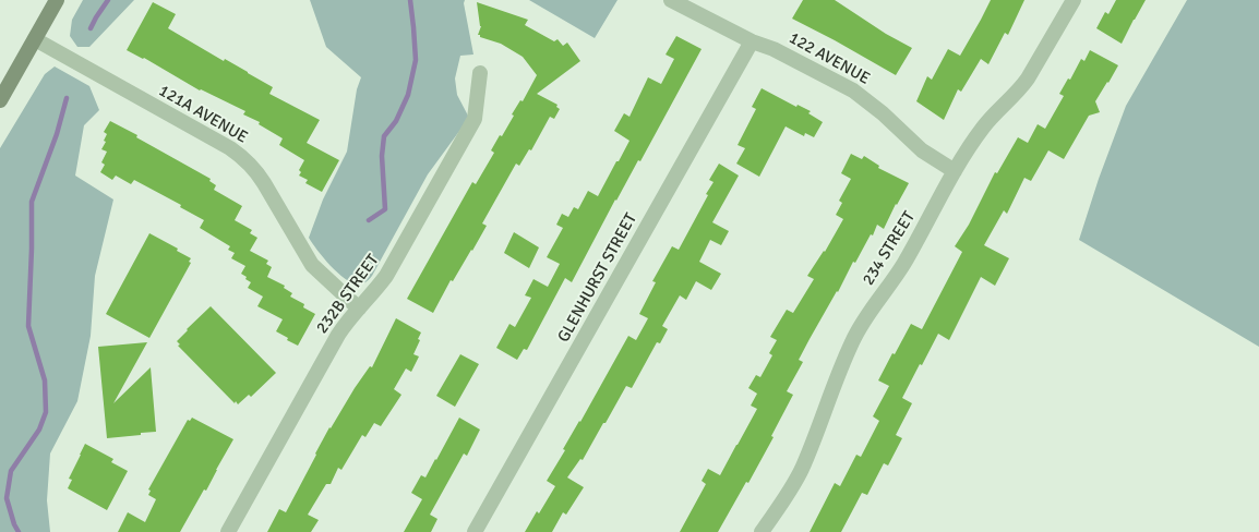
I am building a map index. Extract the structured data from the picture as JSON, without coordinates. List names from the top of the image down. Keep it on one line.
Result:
{"streets":{"street":["122 AVENUE","121A AVENUE","234 STREET","GLENHURST STREET","232B STREET"]},"crossings":[["122 AVENUE","234 STREET"],["122 AVENUE","GLENHURST STREET"],["121A AVENUE","232B STREET"]]}
